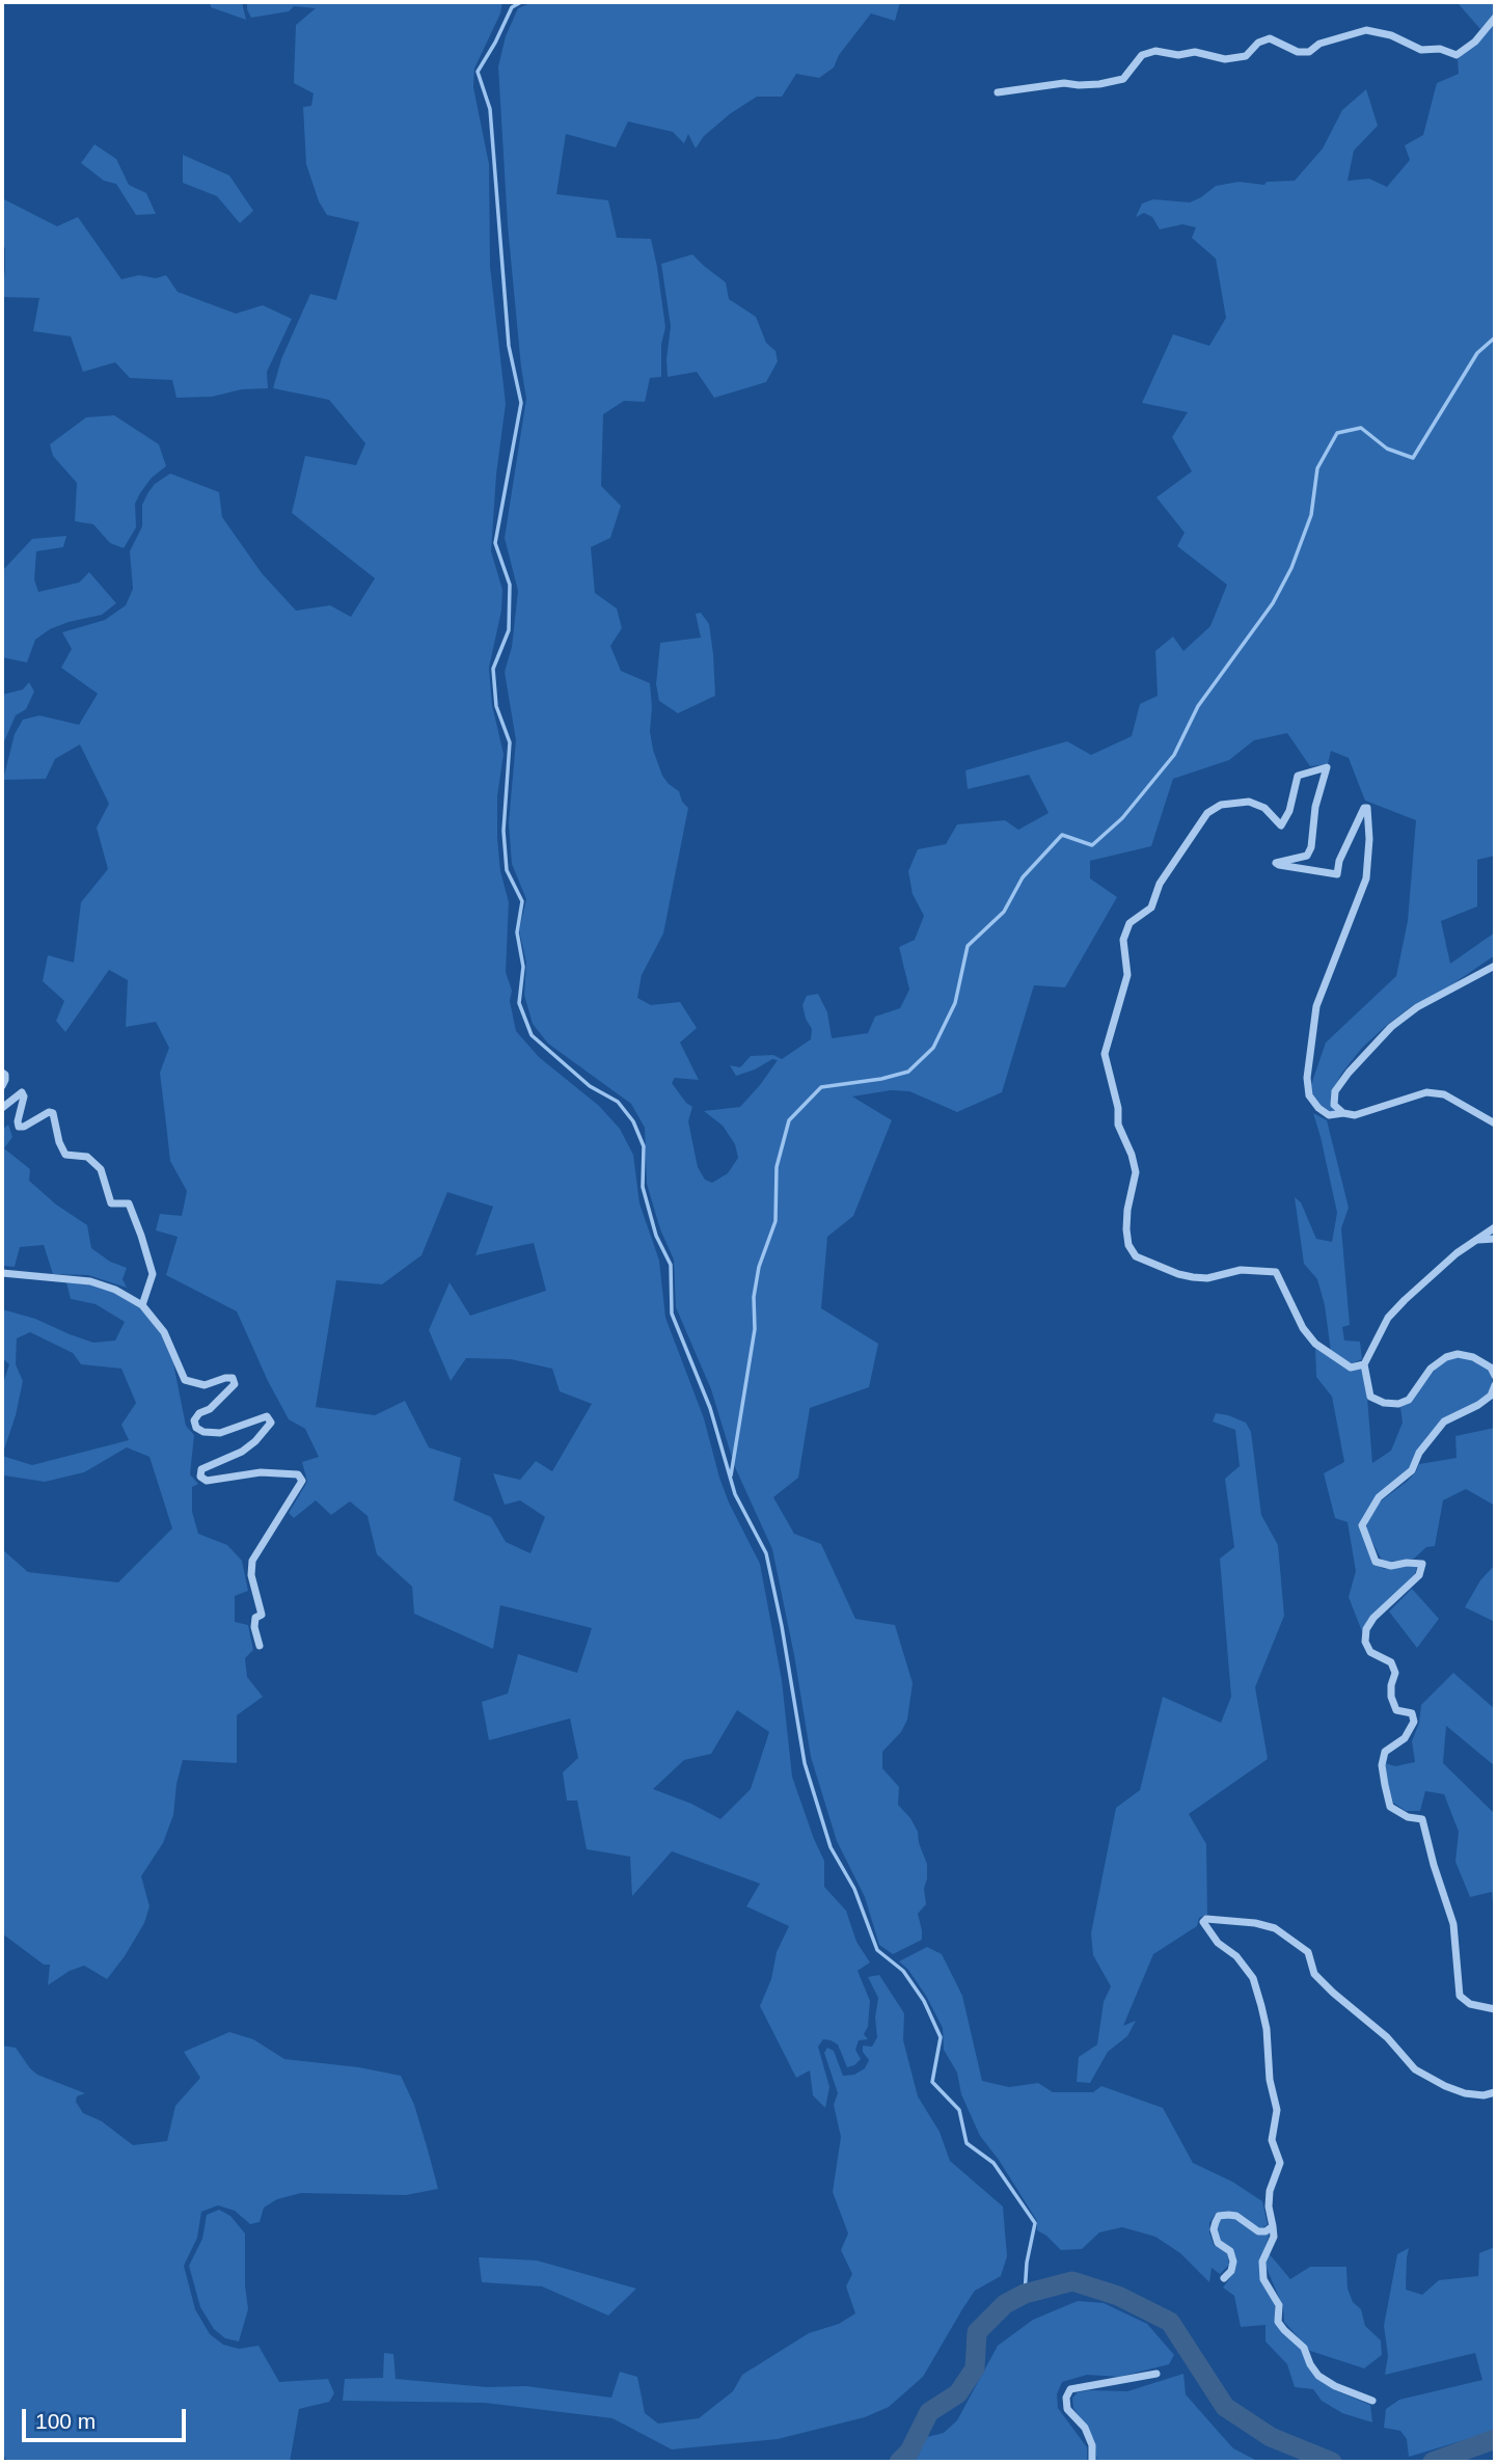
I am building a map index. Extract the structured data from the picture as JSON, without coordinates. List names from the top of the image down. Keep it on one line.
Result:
{"scale_bar":"100 m"}
